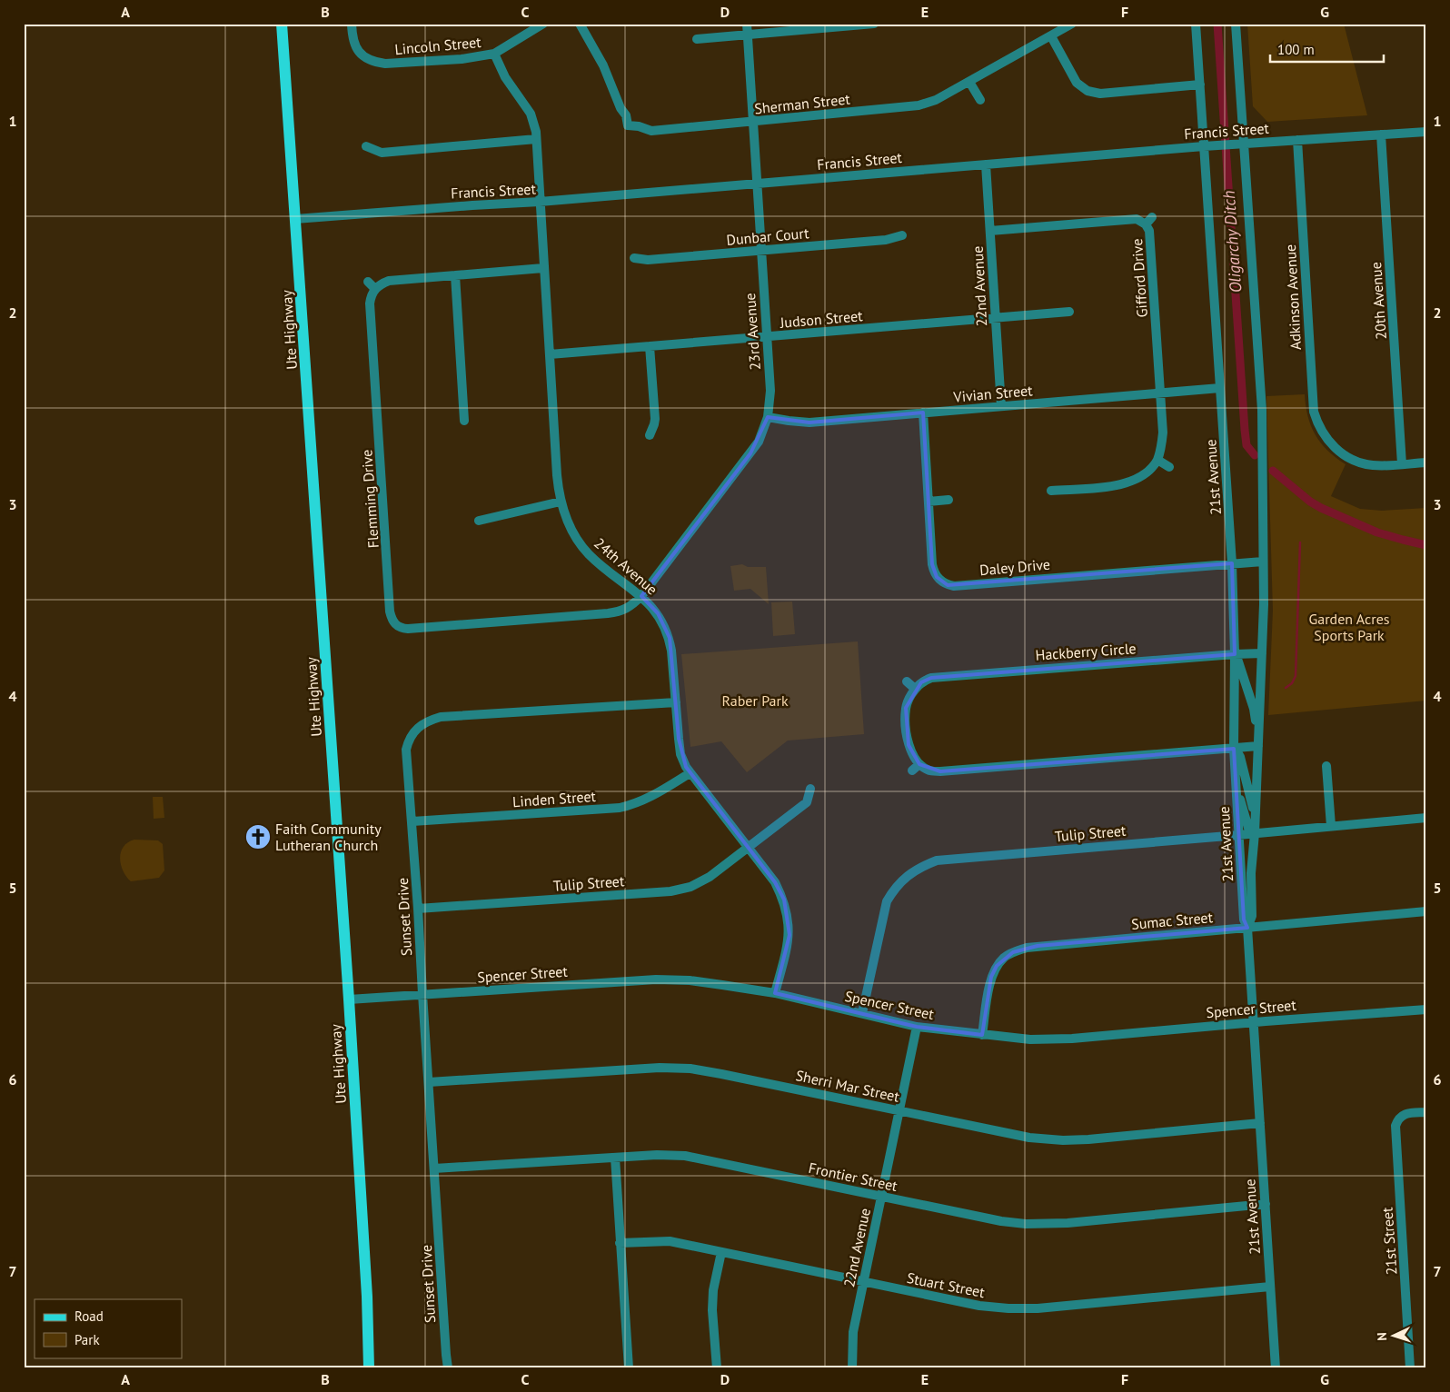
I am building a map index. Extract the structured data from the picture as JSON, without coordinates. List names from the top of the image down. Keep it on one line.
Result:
{"streets":{"main road":["Ute Highway"],"street":["Lincoln Street","Sherman Street","Francis Street","Dunbar Court","Gifford Drive","22nd Avenue","Adkinson Avenue","20th Avenue","Judson Street","23rd Avenue","Vivian Street","21st Avenue","Flemming Drive","24th Avenue","Daley Drive","Hackberry Circle","Linden Street","Tulip Street","Sunset Drive","Sumac Street","Spencer Street","Sherri Mar Street","Frontier Street","21st Street","Stuart Street"]},"crossings":[["Lincoln Street","24th Avenue"],["Sherman Street","23rd Avenue"],["Francis Street","22nd Avenue"],["Francis Street","Adkinson Avenue"],["Francis Street","20th Avenue"],["Francis Street","Ute Highway"],["Francis Street","23rd Avenue"],["Francis Street","21st Avenue"],["Francis Street","24th Avenue"],["Dunbar Court","23rd Avenue"],["Gifford Drive","22nd Avenue"],["Gifford Drive","Vivian Street"],["22nd Avenue","Judson Street"],["22nd Avenue","Vivian Street"],["22nd Avenue","Spencer Street"],["22nd Avenue","Sherri Mar Street"],["22nd Avenue","Frontier Street"],["22nd Avenue","Stuart Street"],["Adkinson Avenue","20th Avenue"],["Judson Street","23rd Avenue"],["Judson Street","24th Avenue"],["Ute Highway","Spencer Street"],["23rd Avenue","Vivian Street"],["23rd Avenue","Flemming Drive"],["23rd Avenue","24th Avenue"],["Vivian Street","21st Avenue"],["21st Avenue","Daley Drive"],["21st Avenue","Hackberry Circle"],["21st Avenue","Tulip Street"],["21st Avenue","Sumac Street"],["21st Avenue","Spencer Street"],["21st Avenue","Sherri Mar Street"],["21st Avenue","Frontier Street"],["21st Avenue","Stuart Street"],["Flemming Drive","24th Avenue"],["24th Avenue","Linden Street"],["24th Avenue","Tulip Street"],["24th Avenue","Sunset Drive"],["24th Avenue","Spencer Street"],["Linden Street","Sunset Drive"],["Tulip Street","Sunset Drive"],["Tulip Street","Spencer Street"],["Sunset Drive","Spencer Street"],["Sunset Drive","Sherri Mar Street"],["Sunset Drive","Frontier Street"],["Sumac Street","Spencer Street"]],"water":["Oligarchy Ditch"],"parks":["Garden Acres Sports Park","Raber Park"],"places":{"church":["Faith Community Lutheran Church"]},"legend":["Road","Park"],"scale_bar":"100 m","north":"left","grid":{"columns":["A","B","C","D","E","F","G"],"rows":["1","2","3","4","5","6","7"]}}
